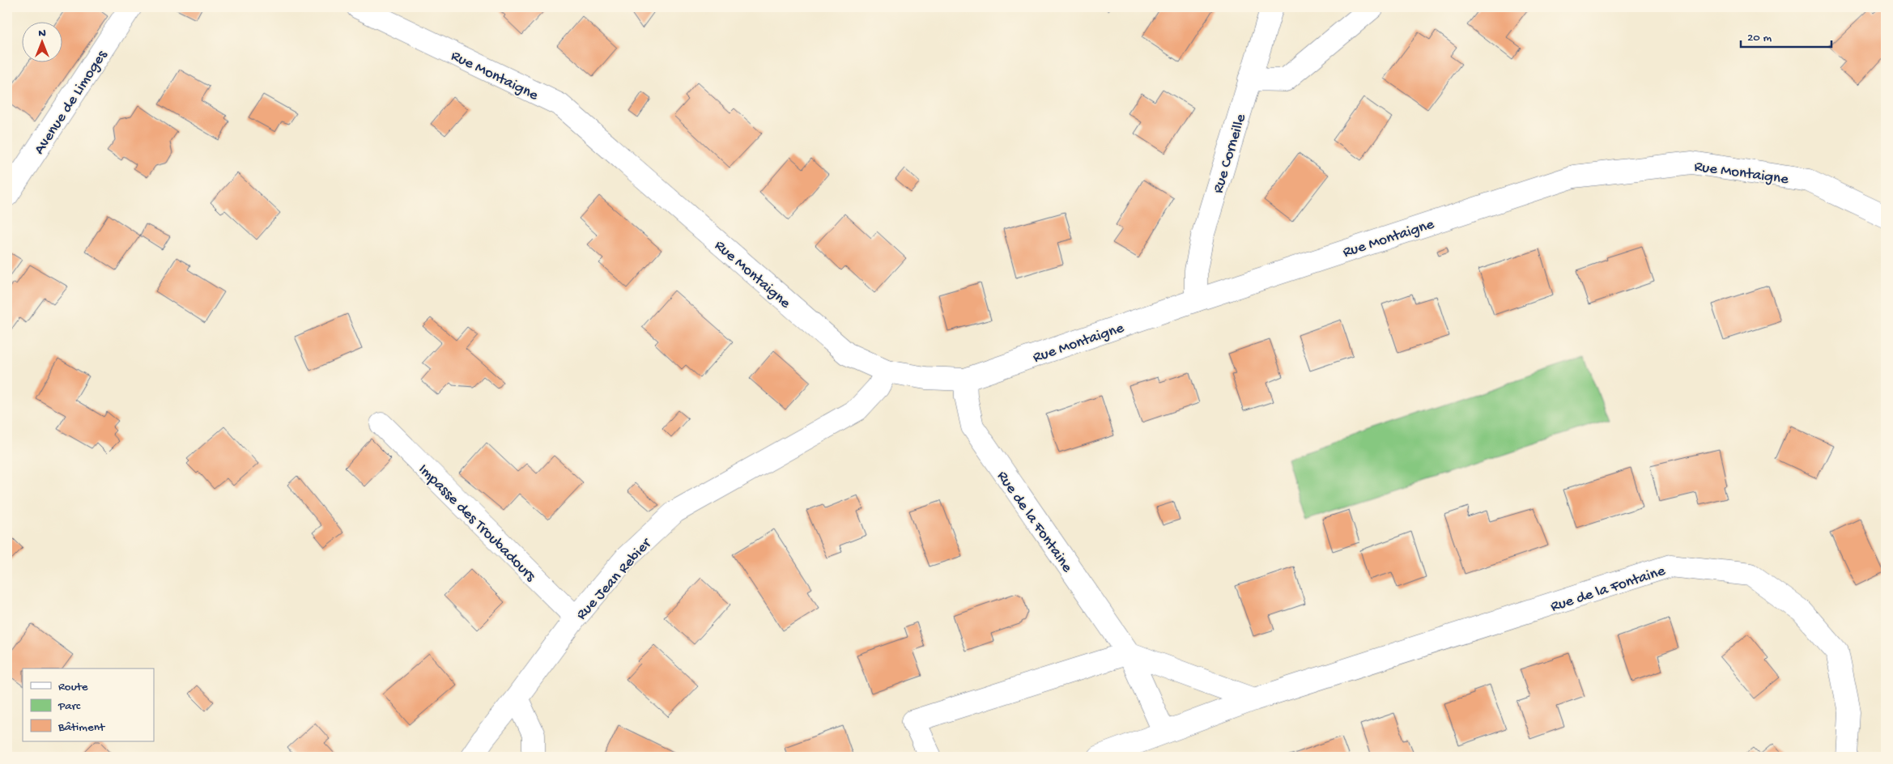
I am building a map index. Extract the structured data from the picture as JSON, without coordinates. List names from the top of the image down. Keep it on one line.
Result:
{"streets":{"street":["Rue Montaigne","Avenue de Limoges","Rue Corneille","Rue de la Fontaine","Impasse des Troubadours","Rue Jean Rebier"]},"crossings":[["Rue Montaigne","Rue Corneille"],["Rue Montaigne","Rue de la Fontaine"],["Rue Montaigne","Rue Jean Rebier"],["Impasse des Troubadours","Rue Jean Rebier"]],"legend":["Route","Parc","Bâtiment"],"scale_bar":"20 m","north":"top"}
